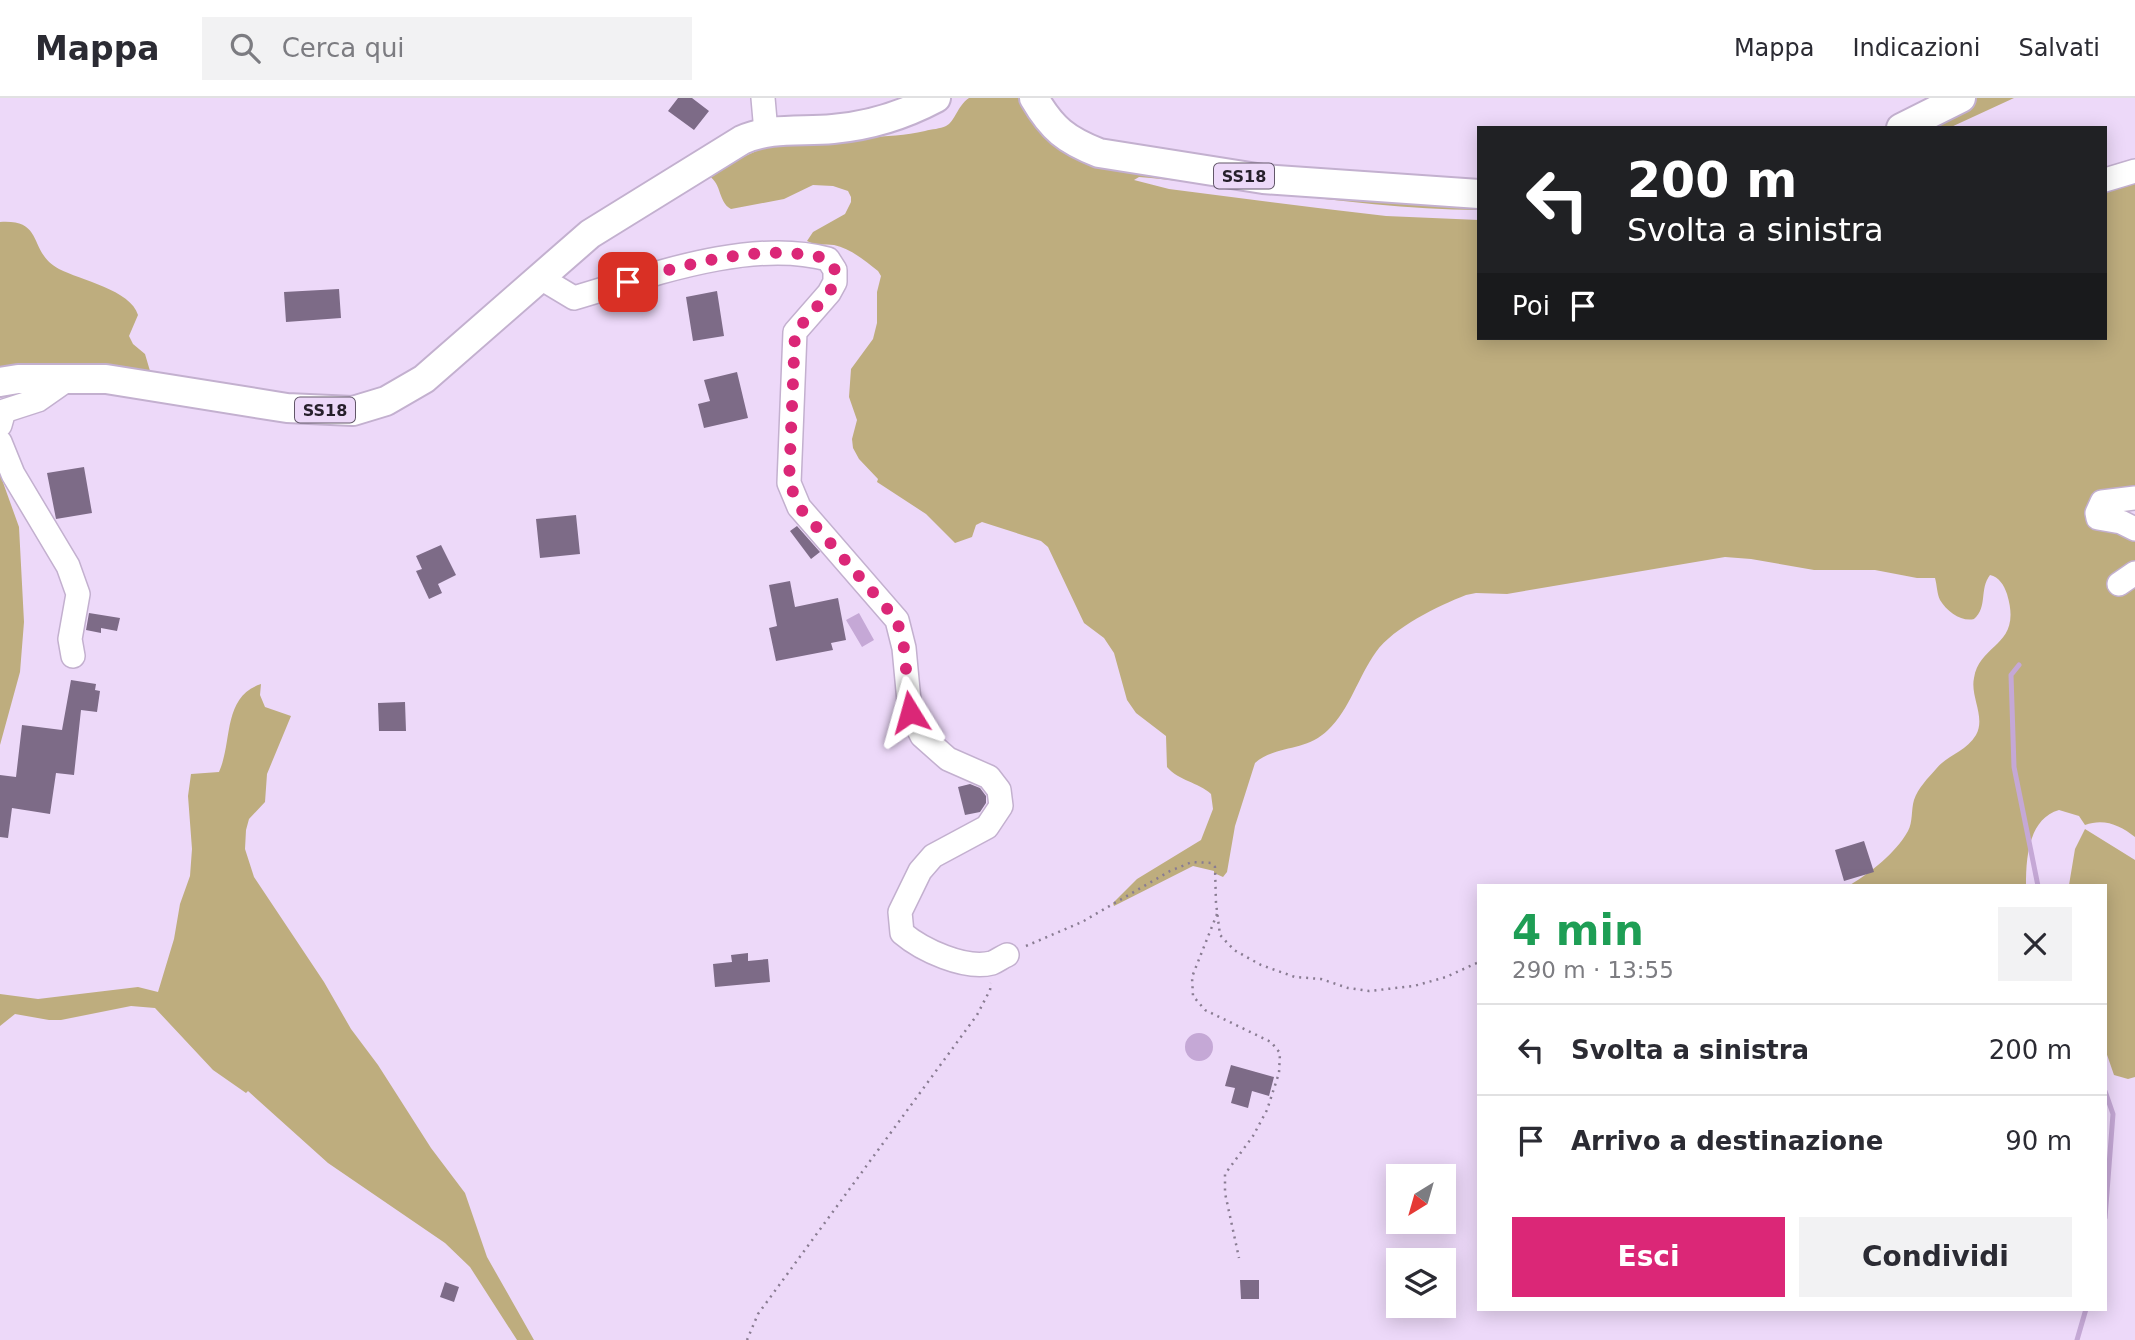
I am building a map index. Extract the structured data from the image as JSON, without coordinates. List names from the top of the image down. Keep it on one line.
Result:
{"streets":{"main road":["SS18"]},"north":"bottom left","page":{"header":"Mappa","search":"Cerca qui","nav":["Mappa","Indicazioni","Salvati"],"turn":["200 m","Svolta a sinistra"],"then":"Poi","heading":["4 min","290 m · 13:55"],"list":[{"name":"Svolta a sinistra","value":"200 m"},{"name":"Arrivo a destinazione","value":"90 m"}],"buttons":["Esci","Condividi"]}}
